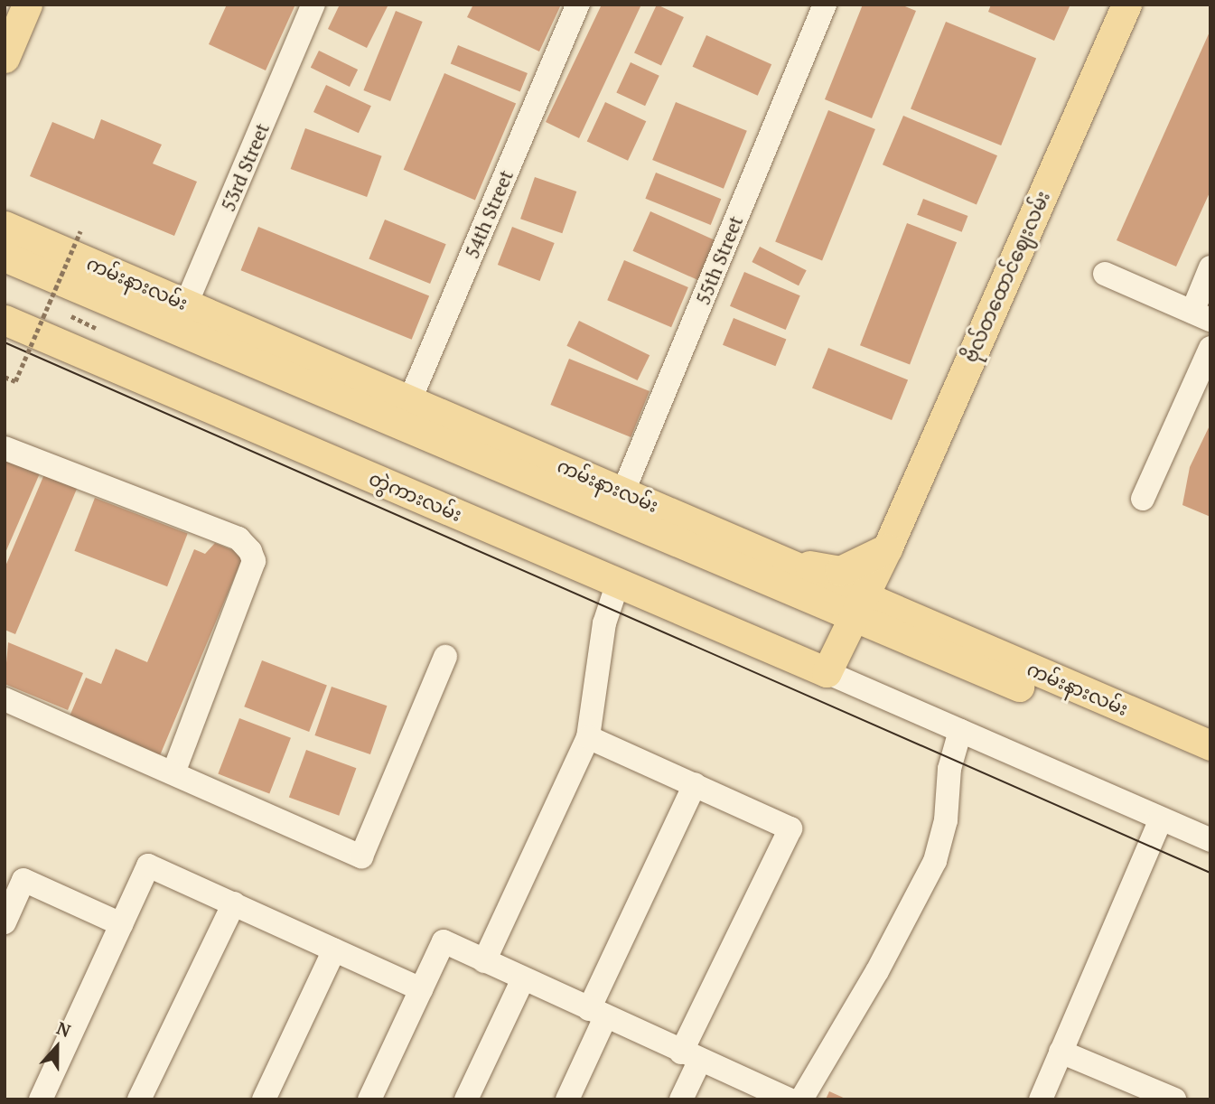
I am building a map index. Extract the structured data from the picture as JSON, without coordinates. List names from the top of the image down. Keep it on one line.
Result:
{"streets":{"main road":["ဗိုလ်တထောင်ဈေးလမ်း","ကမ်းနားလမ်း","တွဲကားလမ်း"],"street":["53rd Street","54th Street","55th Street"]},"crossings":[["53rd Street","ကမ်းနားလမ်း"],["54th Street","ကမ်းနားလမ်း"],["55th Street","ကမ်းနားလမ်း"],["ဗိုလ်တထောင်ဈေးလမ်း","ကမ်းနားလမ်း"],["ဗိုလ်တထောင်ဈေးလမ်း","တွဲကားလမ်း"]],"north":"top"}
